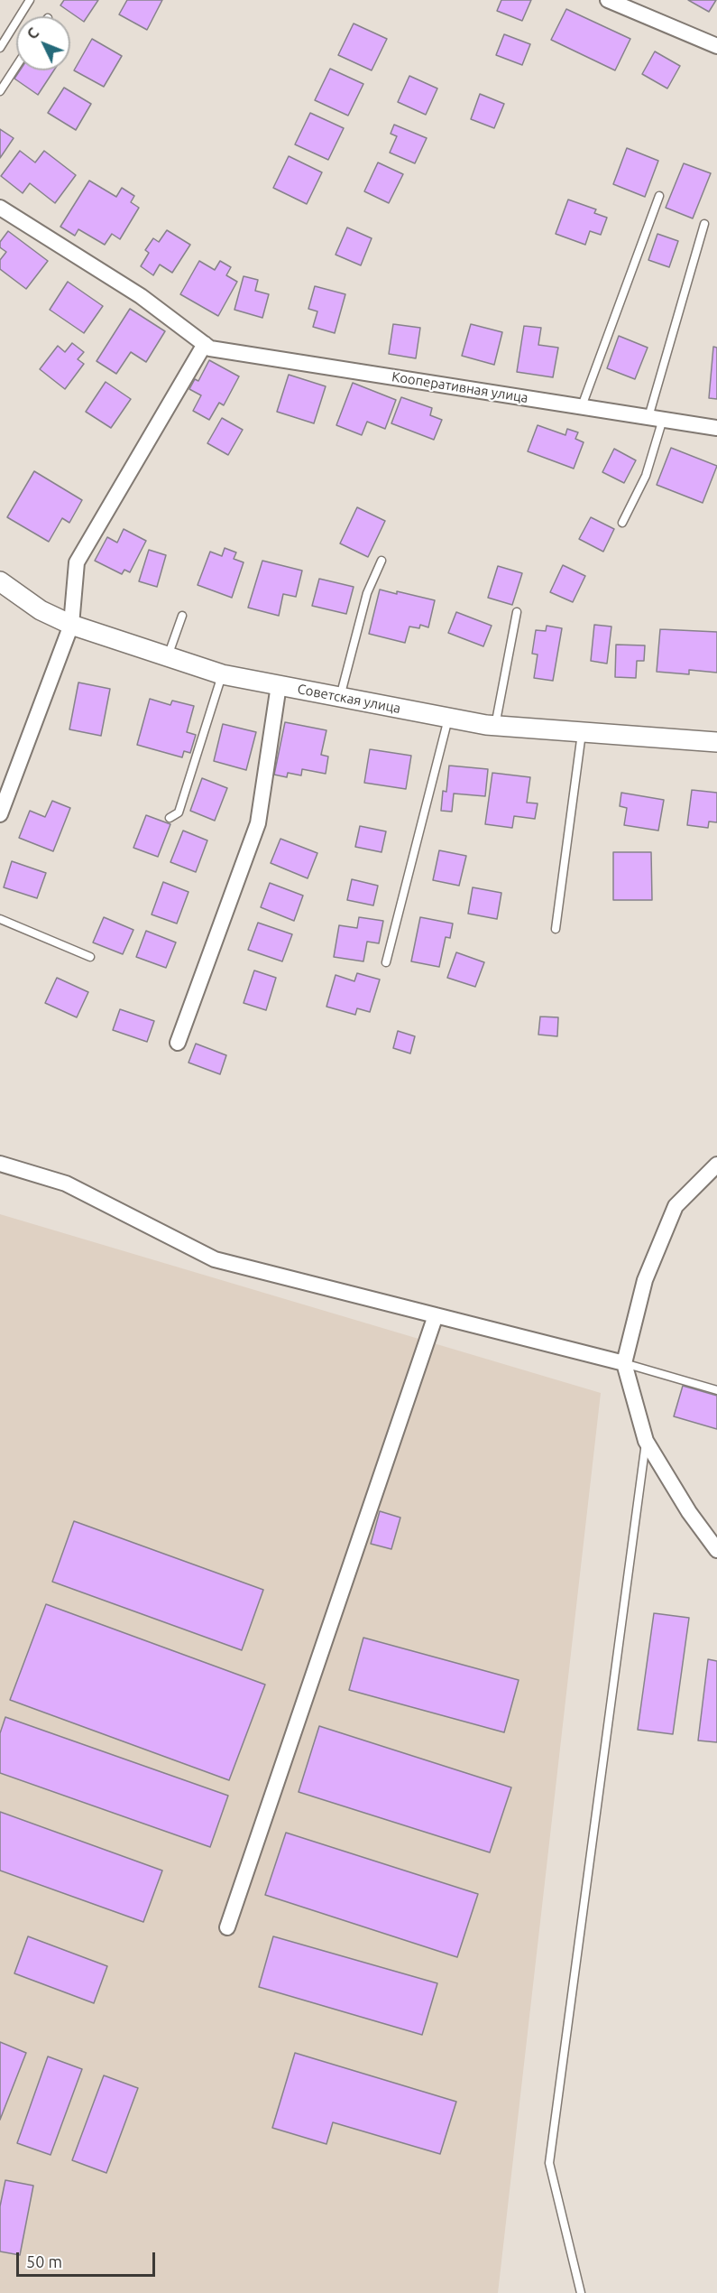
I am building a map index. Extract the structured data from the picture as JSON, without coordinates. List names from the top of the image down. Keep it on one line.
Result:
{"streets":{"street":["Кооперативная улица","Советская улица"]},"scale_bar":"50 m","north":"top left"}
